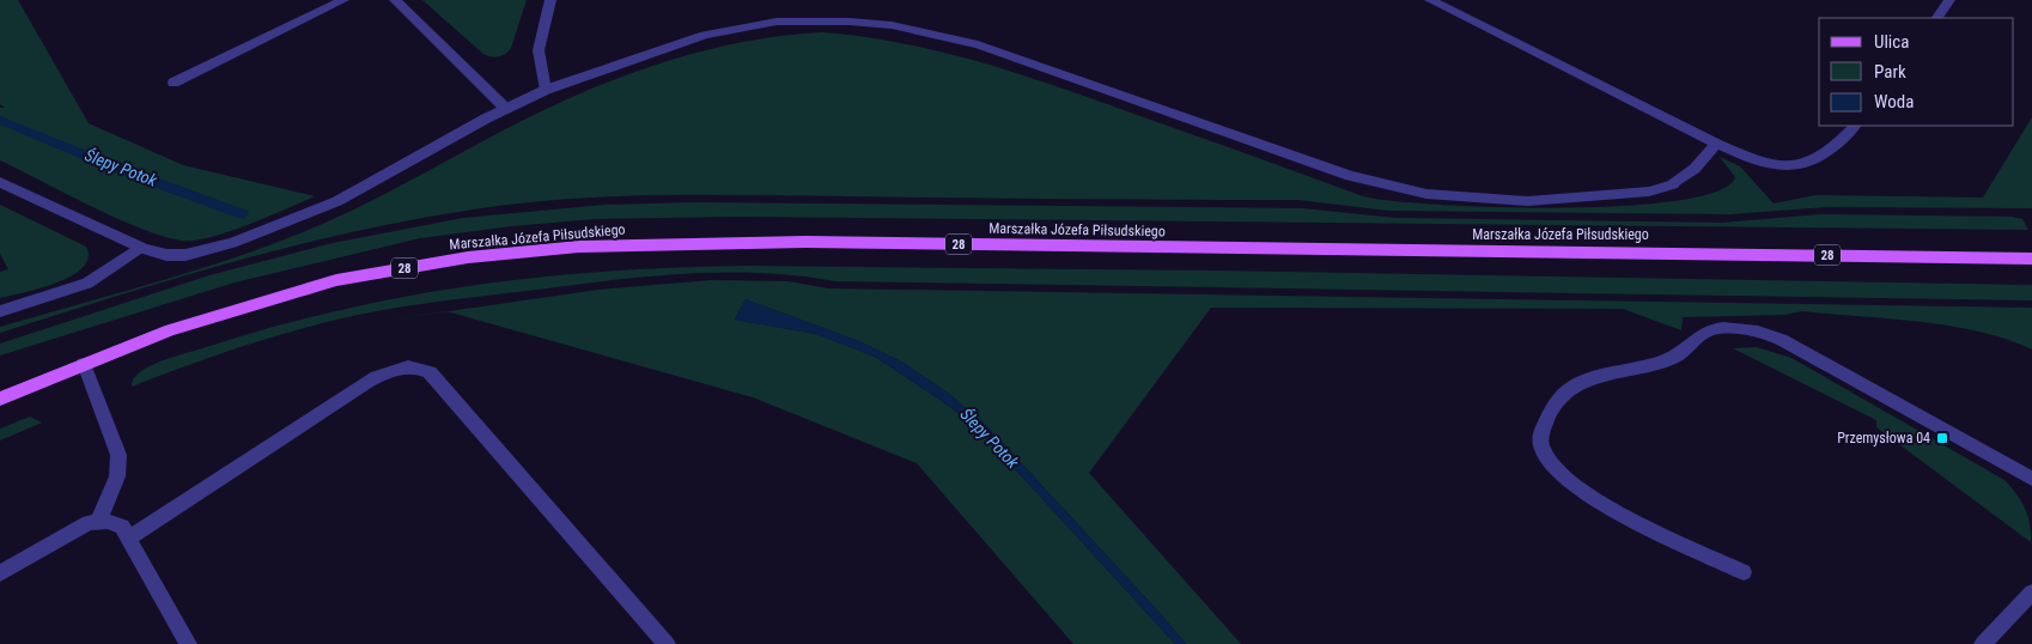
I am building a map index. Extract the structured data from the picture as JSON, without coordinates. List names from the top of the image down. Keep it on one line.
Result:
{"streets":{"main road":["Marszałka Józefa Piłsudskiego","28"]},"water":["Ślepy Potok"],"places":{"transit":["Przemysłowa 04"]},"legend":["Ulica","Park","Woda"]}
